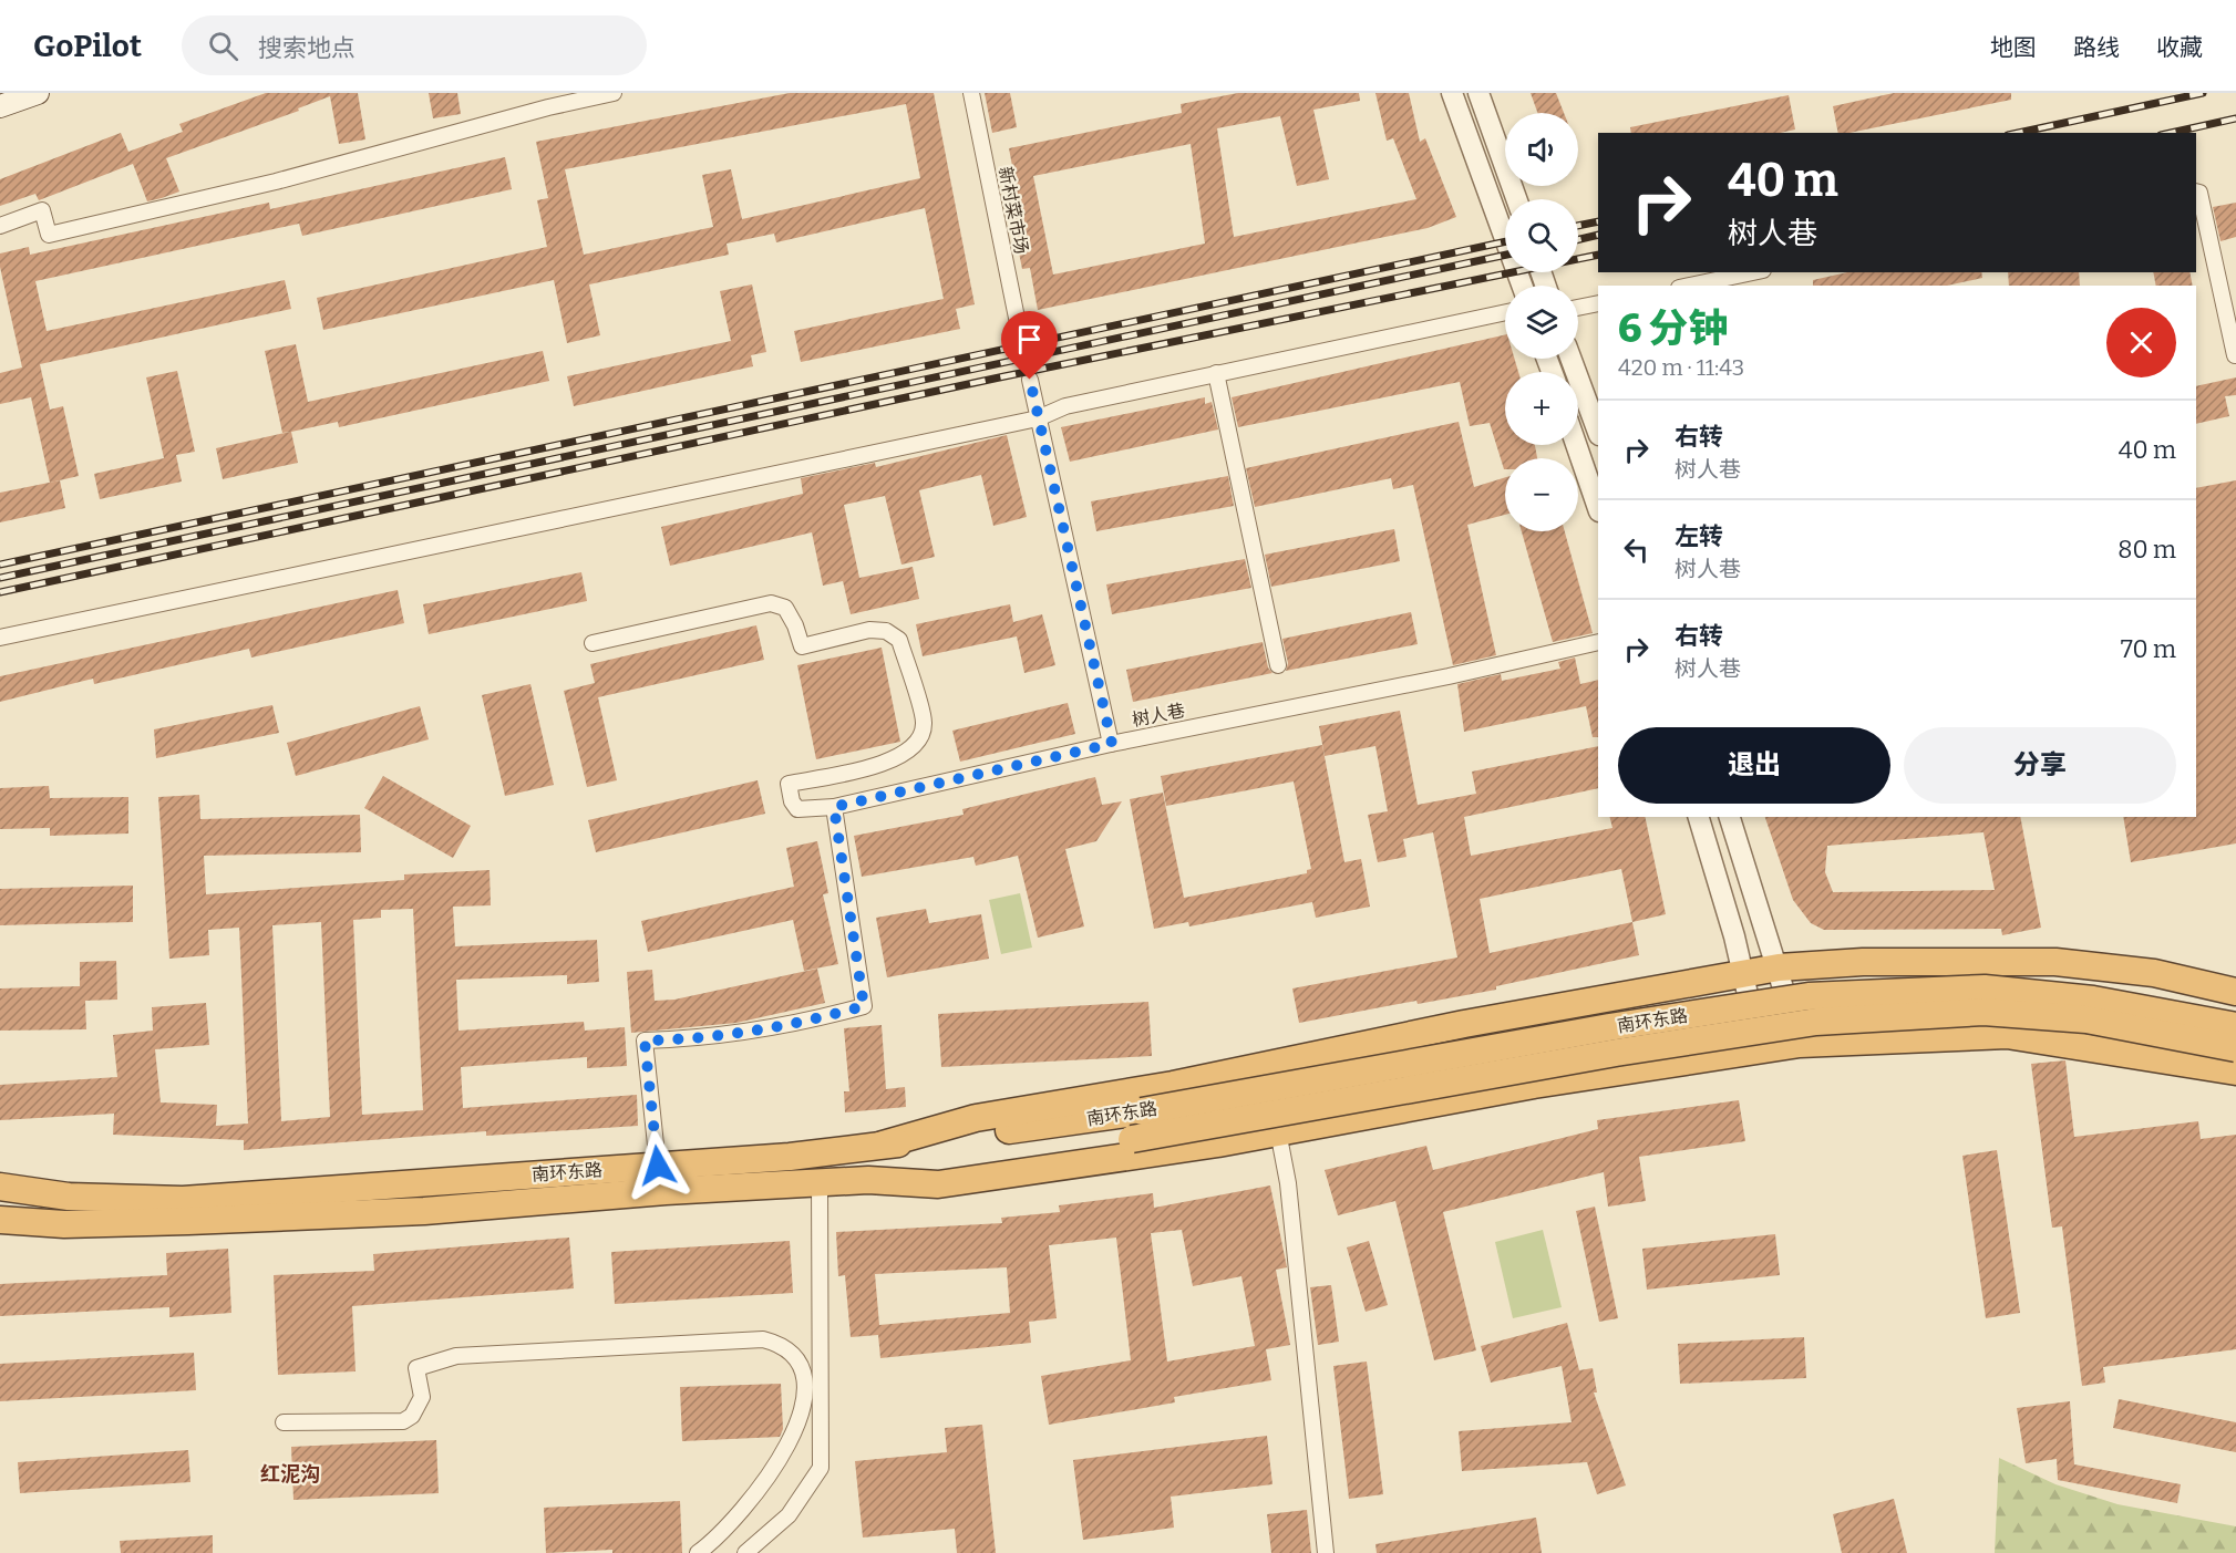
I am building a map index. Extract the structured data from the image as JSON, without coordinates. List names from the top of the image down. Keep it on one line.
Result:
{"streets":{"highway":["南环东路"],"street":["新村菜市场","树人巷"]},"districts":["红泥沟"],"page":{"header":"GoPilot","search":"搜索地点","nav":["地图","路线","收藏"],"map_buttons":["+","−"],"turn":["40 m","树人巷"],"heading":["6 分钟","420 m · 11:43"],"list":[{"name":"右转","note":"树人巷","value":"40 m"},{"name":"左转","note":"树人巷","value":"80 m"},{"name":"右转","note":"树人巷","value":"70 m"}],"buttons":["退出","分享"]}}
